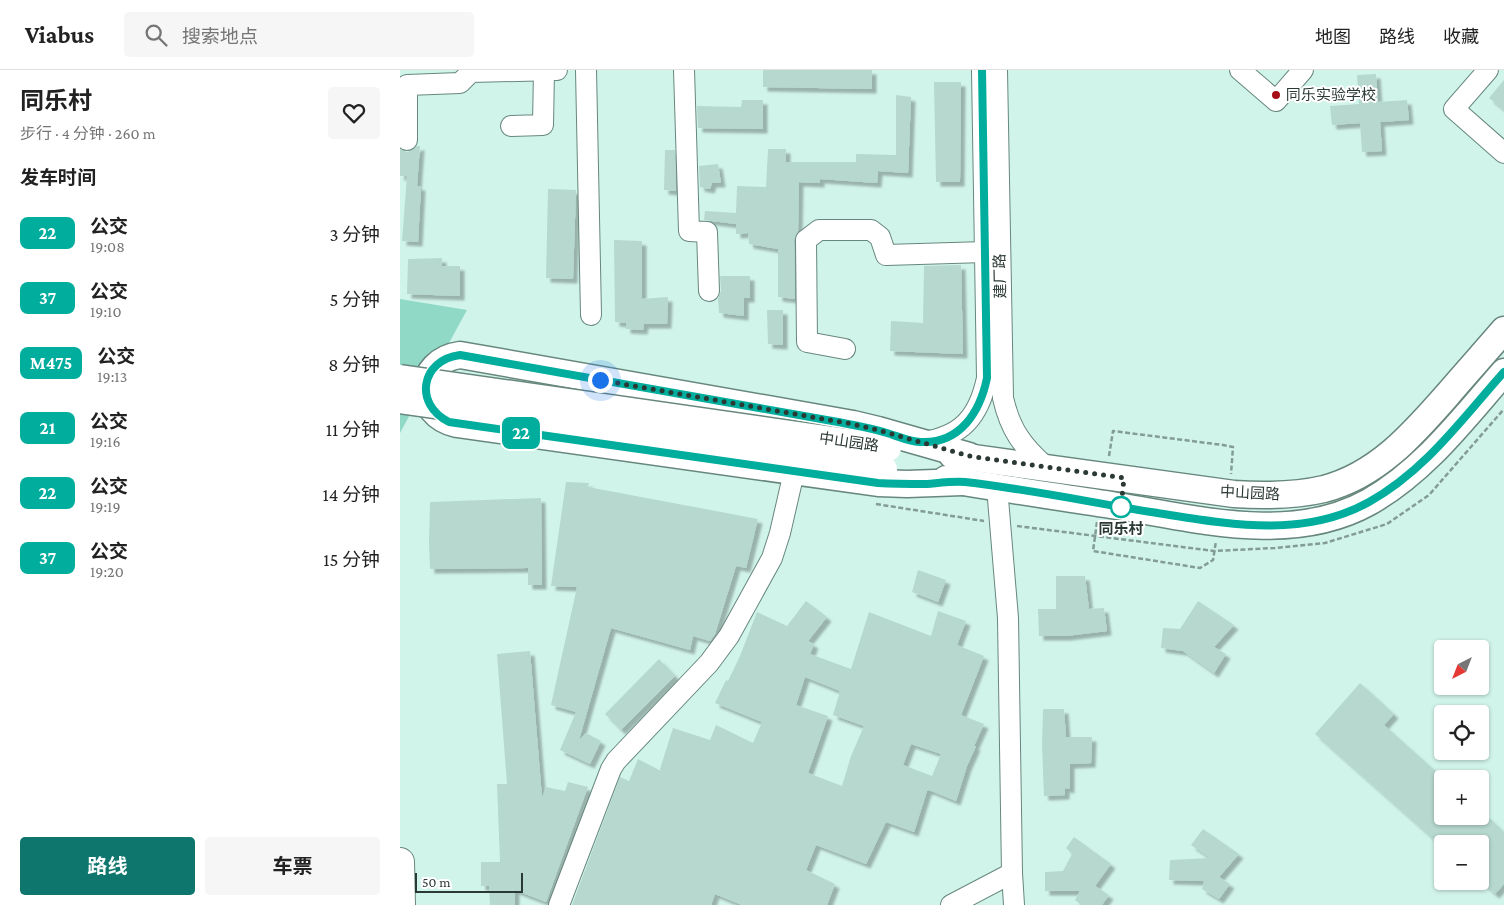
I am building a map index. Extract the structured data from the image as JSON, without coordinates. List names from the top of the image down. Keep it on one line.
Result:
{"streets":{"main road":["中山园路"],"street":["建厂路"]},"crossings":[["建厂路","中山园路"]],"places":["同乐实验学校","同乐村"],"lines":["bus line 22"],"scale_bar":"50 m","north":"bottom left","page":{"header":"Viabus","search":"搜索地点","nav":["地图","路线","收藏"],"heading":[["同乐村","步行 · 4 分钟 · 260 m"],"发车时间"],"on_map":"22","list":[{"mark":"22","name":"公交","note":"19:08","value":"3 分钟"},{"mark":"37","name":"公交","note":"19:10","value":"5 分钟"},{"mark":"M475","name":"公交","note":"19:13","value":"8 分钟"},{"mark":"21","name":"公交","note":"19:16","value":"11 分钟"},{"mark":"22","name":"公交","note":"19:19","value":"14 分钟"},{"mark":"37","name":"公交","note":"19:20","value":"15 分钟"}],"map_buttons":["+","−"],"buttons":["路线","车票"],"scale":"50 m"}}
